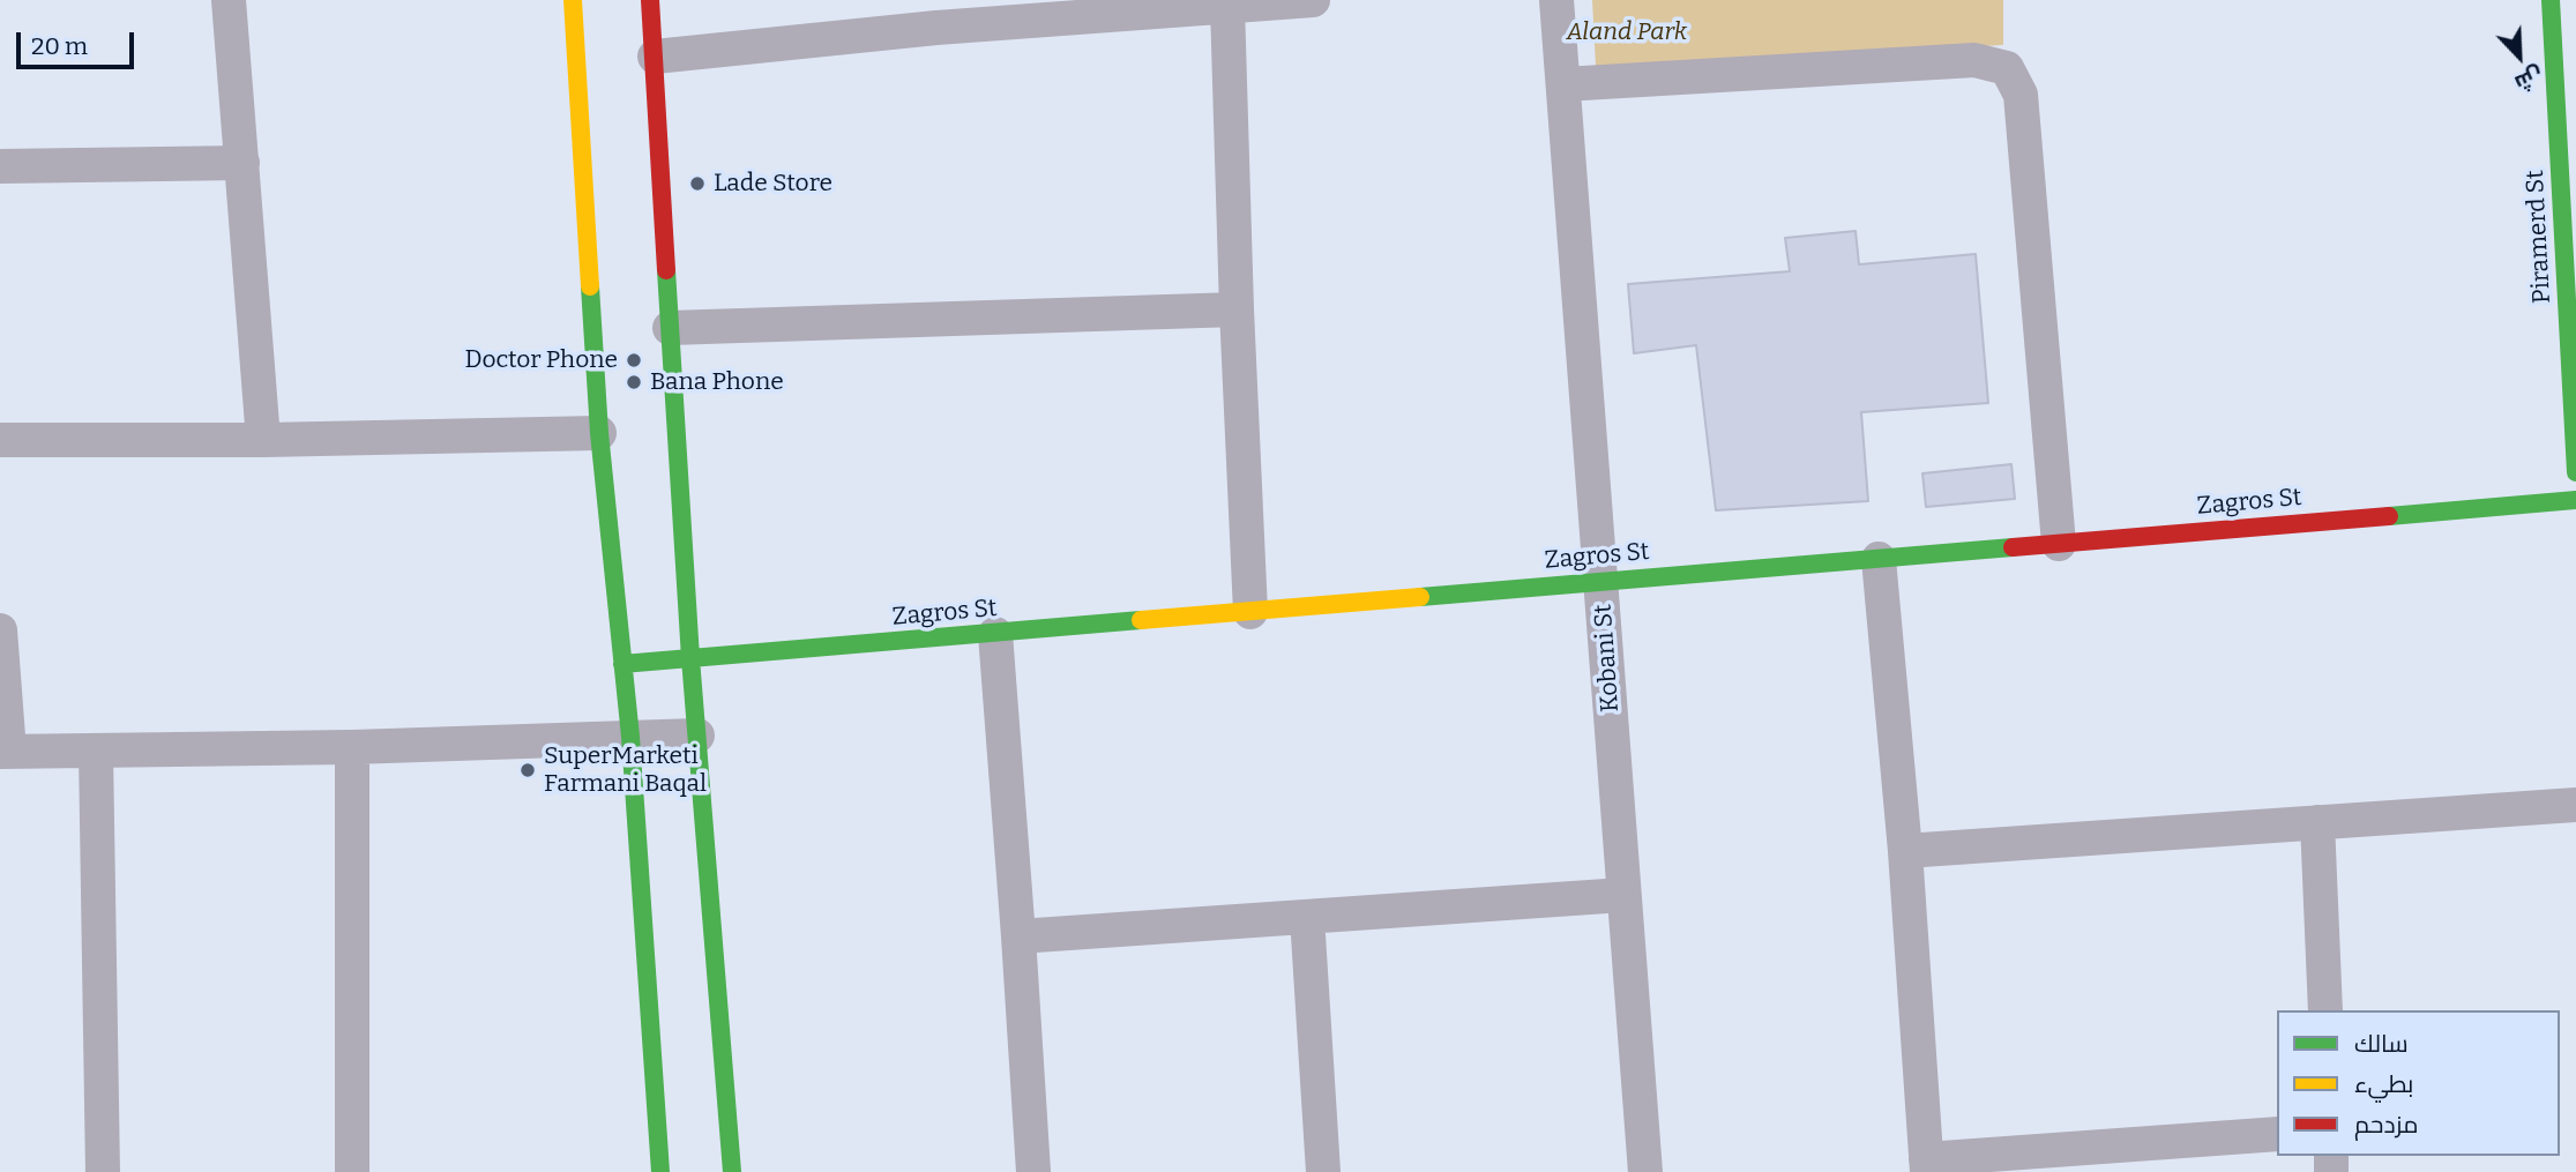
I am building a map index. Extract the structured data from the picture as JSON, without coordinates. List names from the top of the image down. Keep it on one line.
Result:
{"streets":{"street":["Piramerd St","Zagros St","Kobani St"]},"crossings":[["Zagros St","Kobani St"]],"parks":["Aland Park"],"places":["Lade Store","Doctor Phone","Bana Phone","SuperMarketi Farmani Baqal"],"legend":["سالك","بطيء","مزدحم"],"scale_bar":"20 m","north":"bottom right"}
